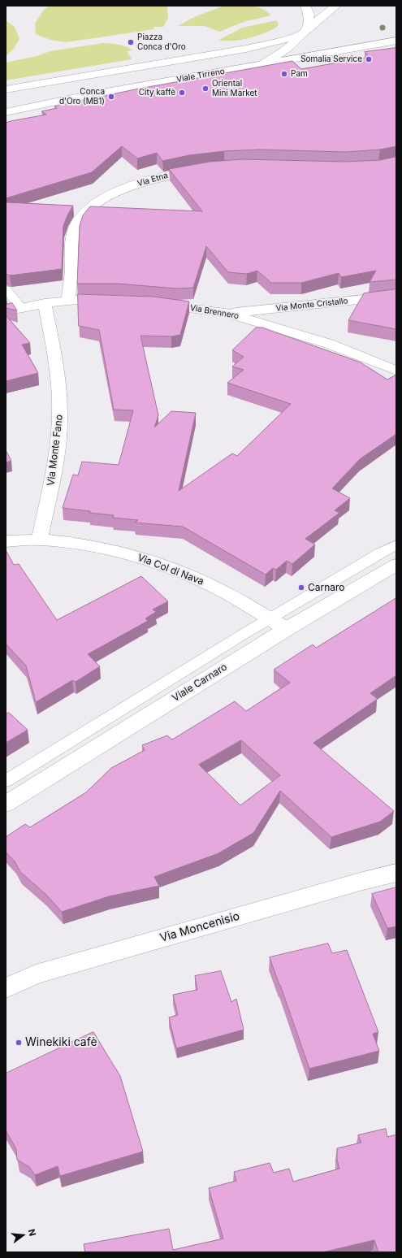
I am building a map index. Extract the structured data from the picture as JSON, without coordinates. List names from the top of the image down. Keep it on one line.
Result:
{"streets":{"street":["Viale Tirreno","Via Etna","Via Monte Cristallo","Via Brennero","Via Monte Fano","Via Col di Nava","Viale Carnaro","Via Moncenisio"]},"crossings":[["Via Monte Cristallo","Via Brennero"],["Via Monte Fano","Via Col di Nava"],["Via Col di Nava","Viale Carnaro"]],"places":["Piazza Conca d'Oro","Somalia Service","Pam","Oriental Mini Market","City kaffè","Conca d'Oro (MB1)","Carnaro","Winekiki cafè"],"north":"right"}
